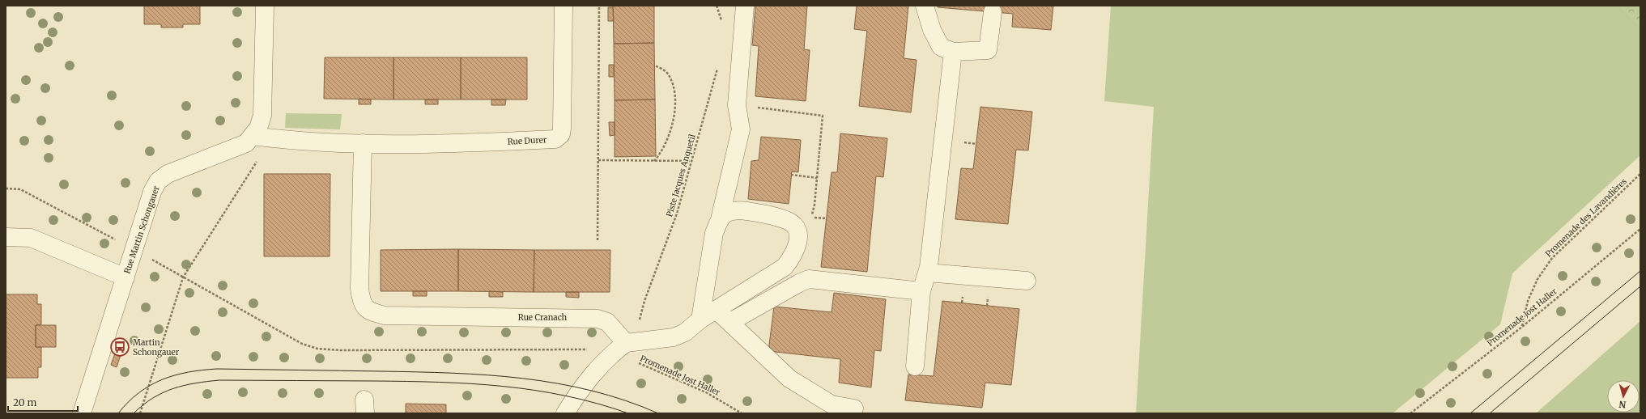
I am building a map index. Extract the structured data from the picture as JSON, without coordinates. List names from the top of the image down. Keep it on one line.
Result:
{"streets":{"street":["Rue Durer","Rue Martin Schongauer","Rue Cranach"],"path":["Piste Jacques Anquetil","Promenade des Lavandières","Promenade Jost Haller"]},"crossings":[["Rue Durer","Rue Martin Schongauer"],["Rue Durer","Rue Cranach"],["Piste Jacques Anquetil","Rue Cranach"],["Promenade des Lavandières","Promenade Jost Haller"],["Rue Martin Schongauer","Promenade Jost Haller"]],"places":{"bus stop":["Martin Schongauer"]},"scale_bar":"20 m","north":"bottom"}
